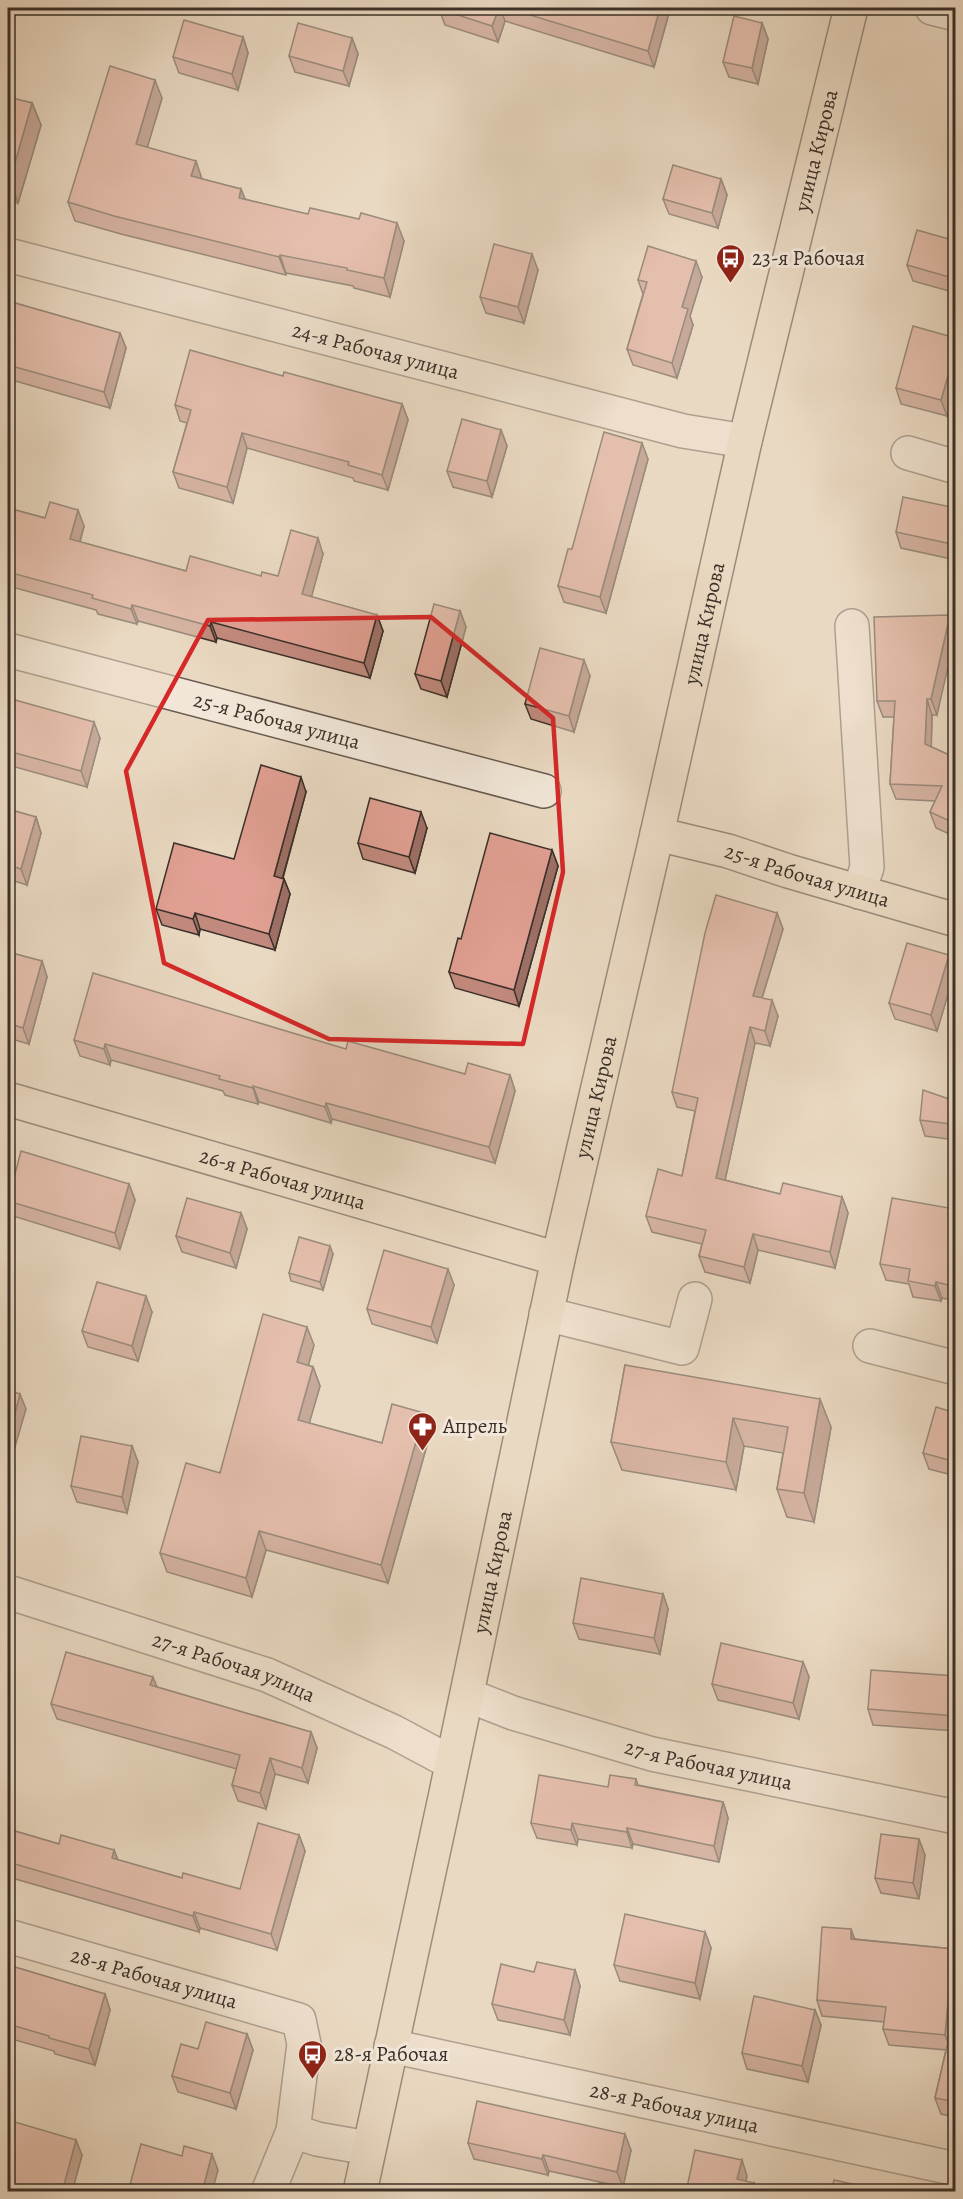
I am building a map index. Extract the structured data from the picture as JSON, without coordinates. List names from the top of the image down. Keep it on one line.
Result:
{"streets":{"main road":["улица Кирова","25-я Рабочая улица","26-я Рабочая улица"],"street":["24-я Рабочая улица","27-я Рабочая улица","28-я Рабочая улица"]},"crossings":[["улица Кирова","24-я Рабочая улица"],["улица Кирова","25-я Рабочая улица"],["улица Кирова","26-я Рабочая улица"],["улица Кирова","27-я Рабочая улица"],["улица Кирова","28-я Рабочая улица"]],"places":{"bus stop":["23-я Рабочая","28-я Рабочая"],"pharmacy":["Апрель"]}}
